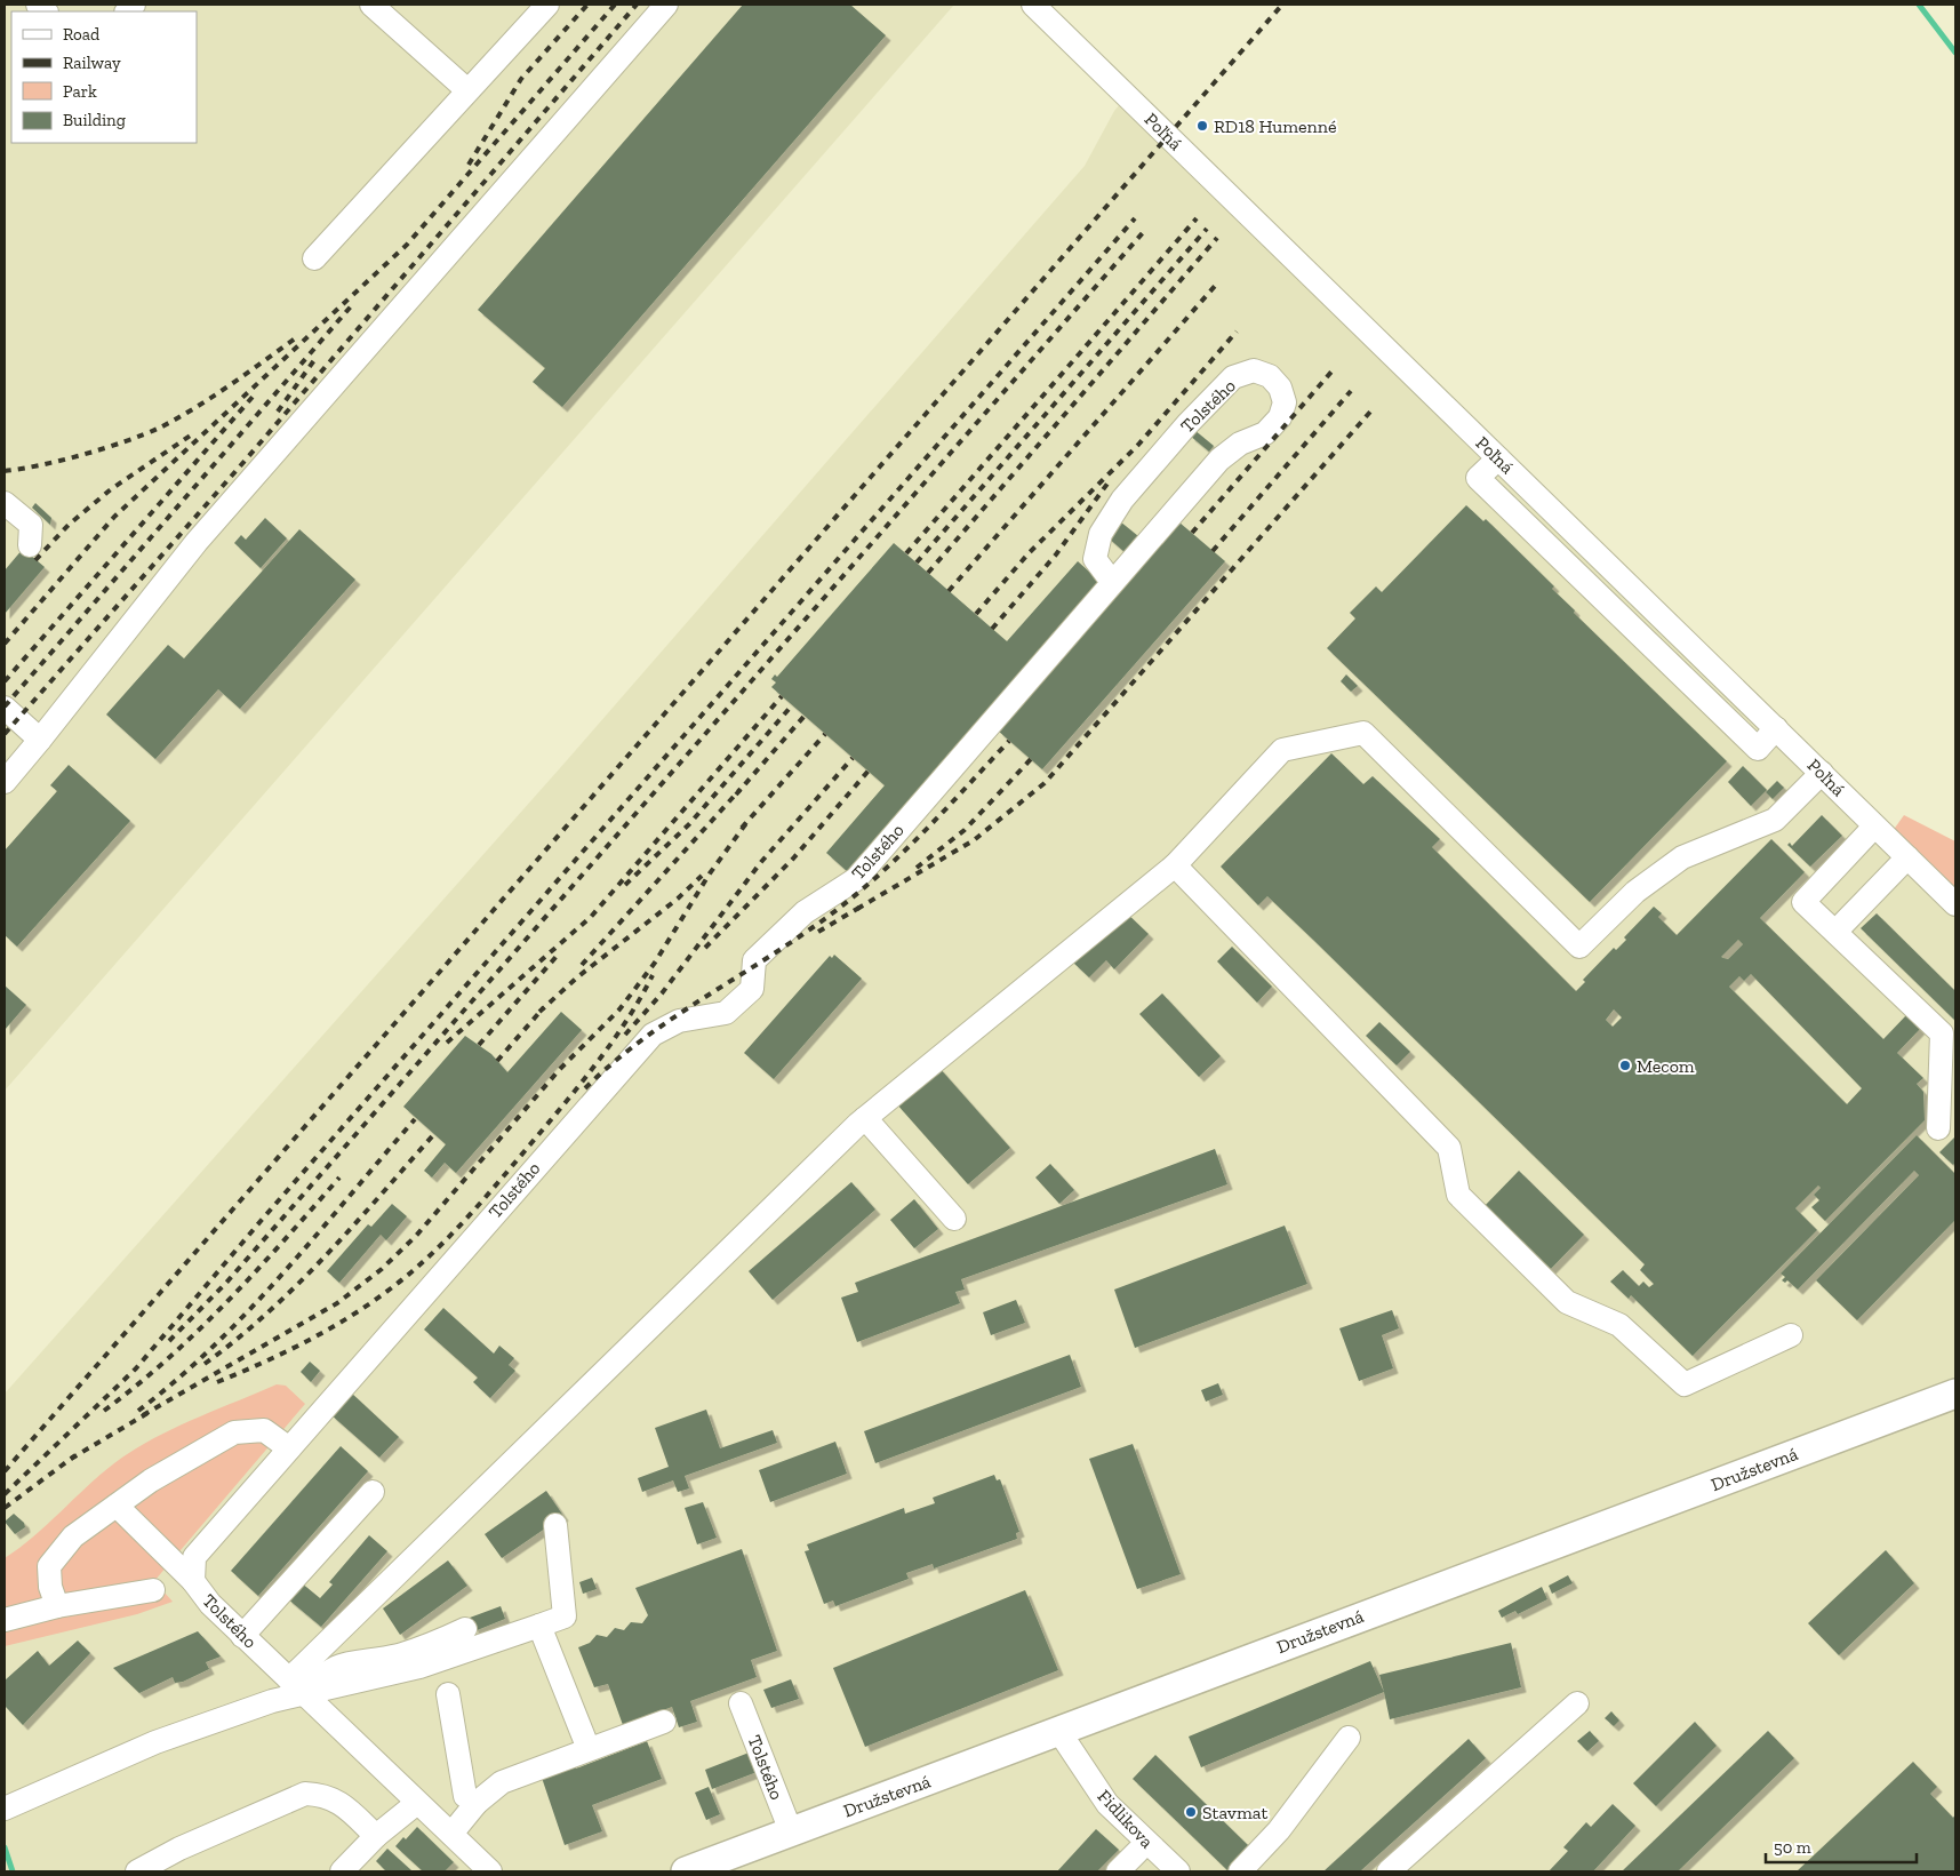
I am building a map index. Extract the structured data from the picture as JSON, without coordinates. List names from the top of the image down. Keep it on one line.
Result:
{"streets":{"main road":["Družstevná"],"street":["Poľná","Tolstého","Fidlikova"]},"crossings":[["Tolstého","Družstevná"],["Družstevná","Fidlikova"]],"places":["RD18 Humenné","Mecom","Stavmat"],"legend":["Road","Railway","Park","Building"],"scale_bar":"50 m"}
